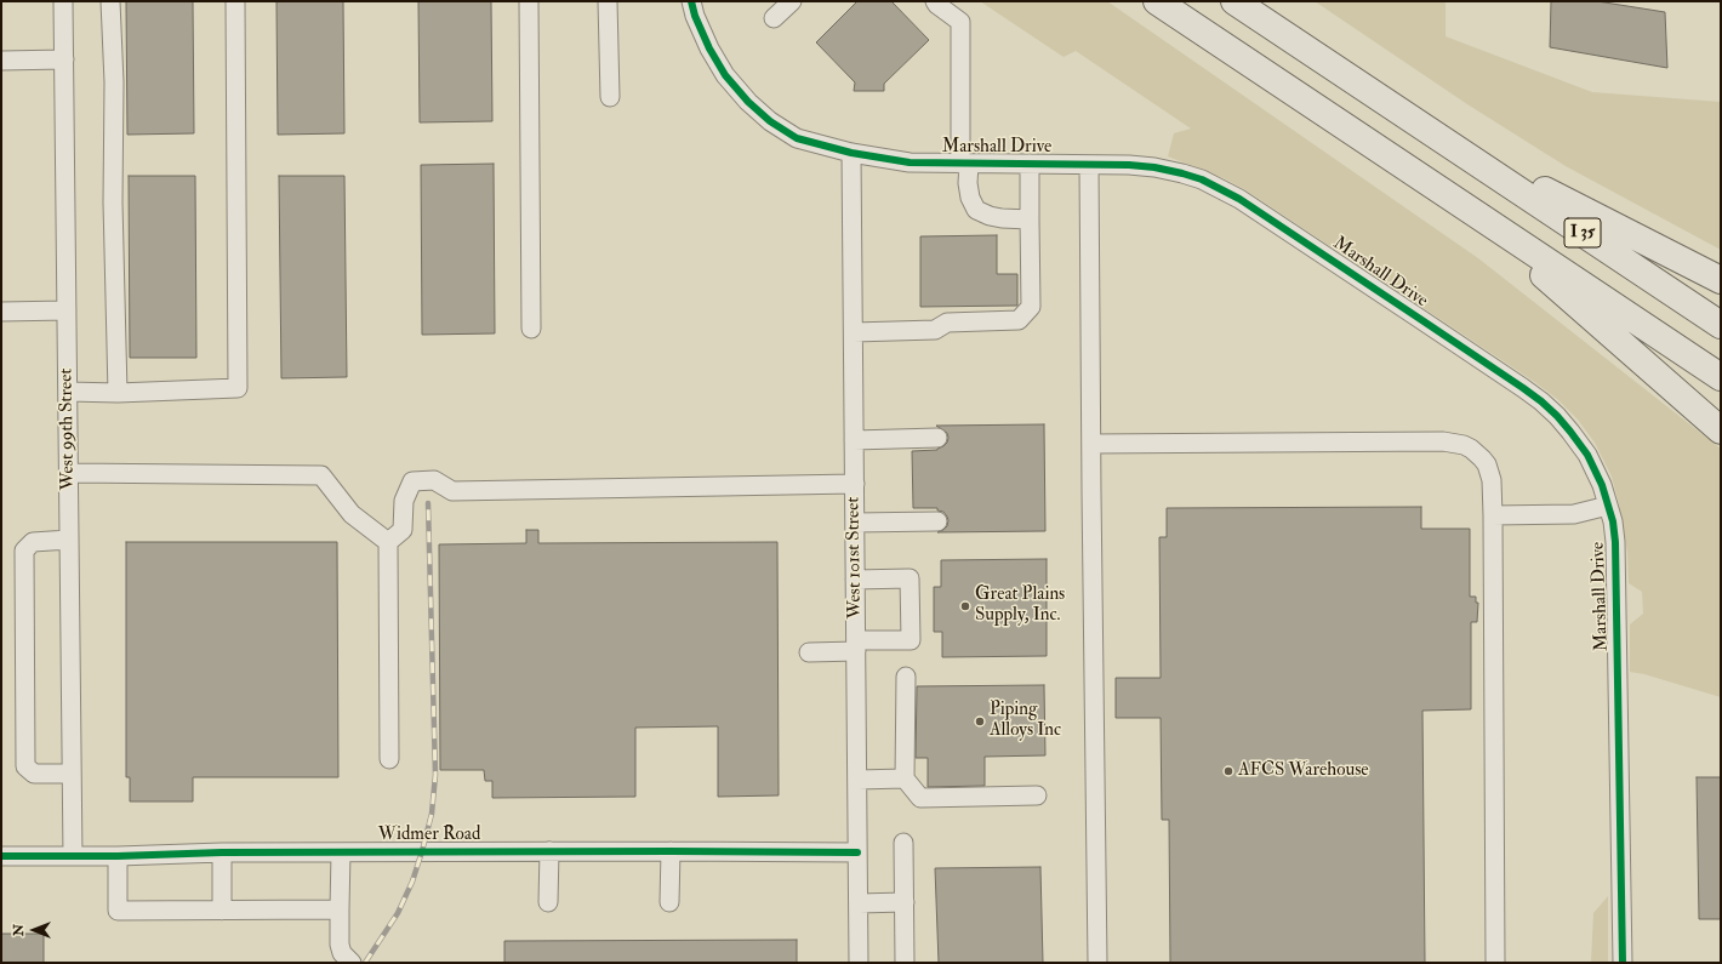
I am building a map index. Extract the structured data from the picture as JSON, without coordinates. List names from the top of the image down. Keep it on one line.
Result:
{"streets":{"highway":["I 35"],"street":["Marshall Drive","West 99th Street","West 101st Street","Widmer Road"]},"crossings":[["Marshall Drive","West 101st Street"],["West 99th Street","Widmer Road"],["West 101st Street","Widmer Road"]],"places":["Great Plains Supply, Inc.","Piping Alloys Inc","AFCS Warehouse"],"north":"left"}
